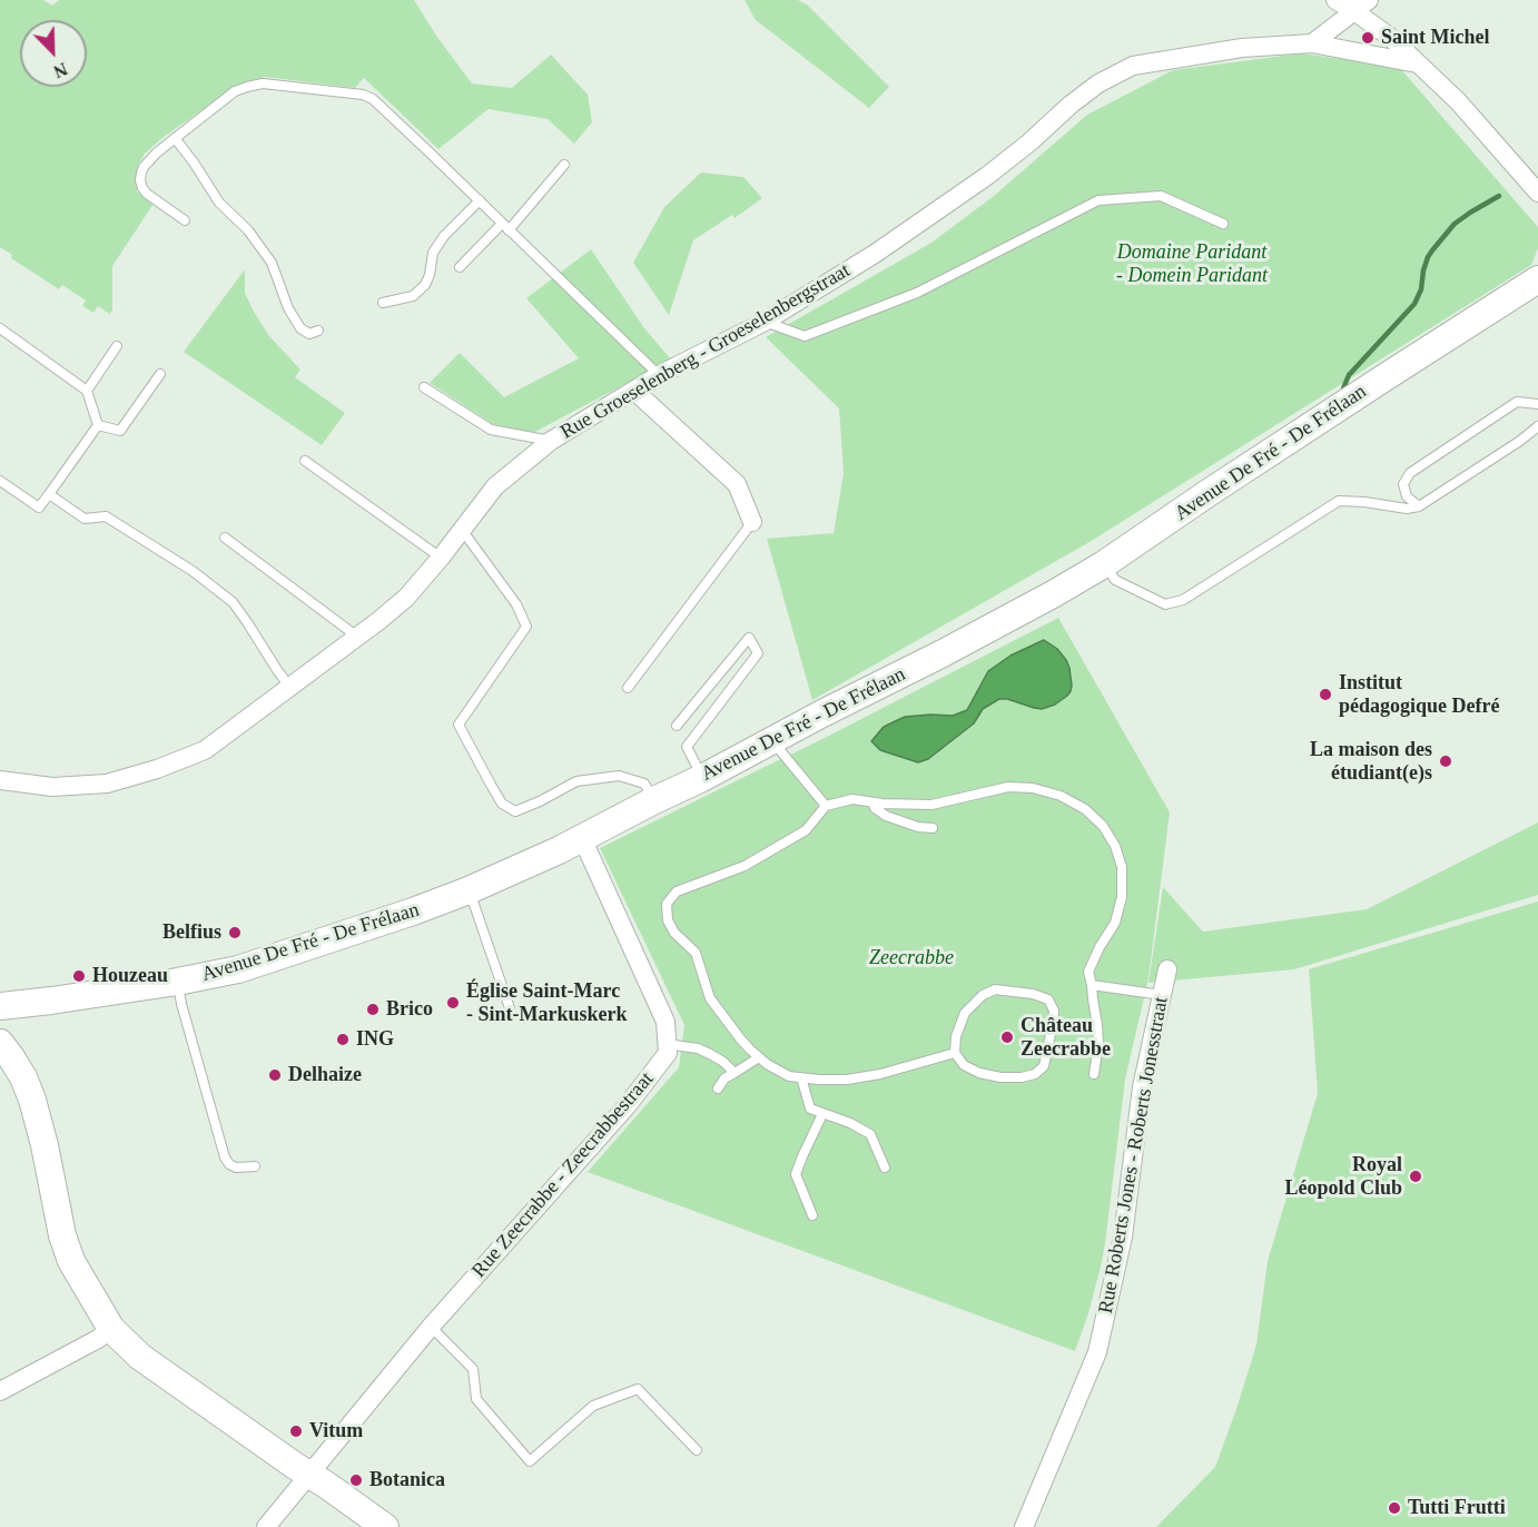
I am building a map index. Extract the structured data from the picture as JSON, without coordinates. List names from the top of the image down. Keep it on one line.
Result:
{"streets":{"main road":["Avenue De Fré - De Frélaan"],"street":["Rue Groeselenberg - Groeselenbergstraat","Rue Roberts Jones - Roberts Jonesstraat","Rue Zeecrabbe - Zeecrabbestraat"]},"parks":["Domaine Paridant - Domein Paridant","Zeecrabbe"],"places":["Saint Michel","Institut pédagogique Defré","La maison des étudiant(e)s","Belfius","Houzeau","Église Saint-Marc - Sint-Markuskerk","Brico","Château Zeecrabbe","ING","Delhaize","Royal Léopold Club","Vitum","Botanica","Tutti Frutti"],"north":"bottom right"}
